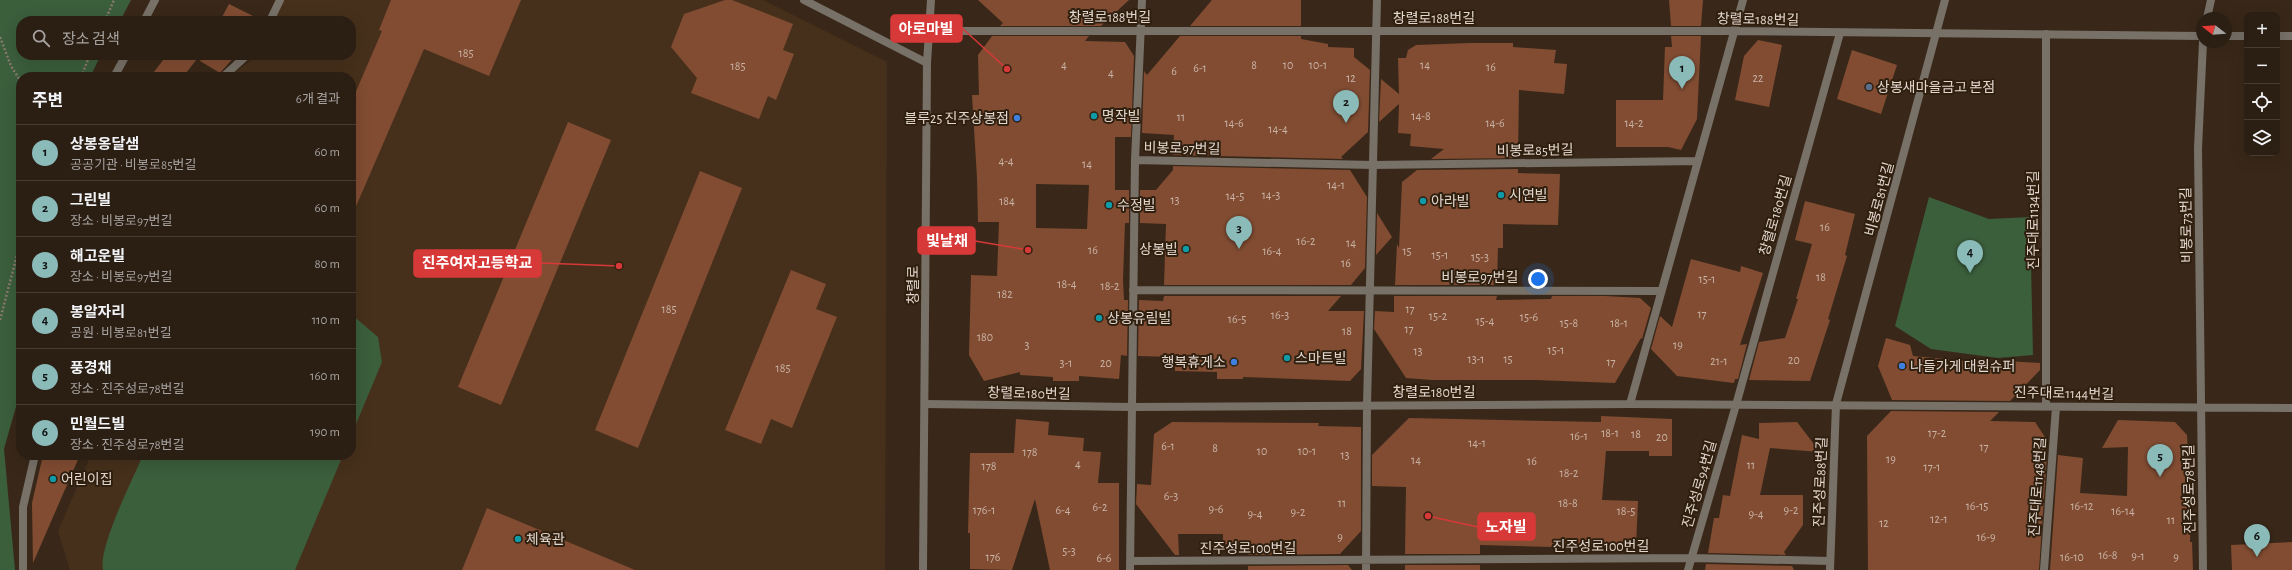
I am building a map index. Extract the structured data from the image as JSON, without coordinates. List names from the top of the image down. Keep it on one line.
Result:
{"streets":{"street":["창렬로188번길","비봉로97번길","비봉로85번길","비봉로81번길","창렬로180번길","진주대로1134번길","비봉로73번길","창렬로","진주대로1144번길","진주성로88번길","진주성로94번길","진주대로1148번길","진주성로78번길","진주성로100번길"]},"crossings":[["창렬로188번길","비봉로81번길"],["창렬로188번길","창렬로180번길"],["창렬로188번길","창렬로"],["비봉로97번길","비봉로85번길"],["비봉로81번길","창렬로180번길"],["비봉로81번길","진주대로1144번길"],["비봉로81번길","진주성로88번길"],["창렬로180번길","창렬로"],["창렬로180번길","진주대로1144번길"],["창렬로180번길","진주성로88번길"],["창렬로180번길","진주성로94번길"],["진주대로1134번길","진주대로1144번길"],["비봉로73번길","진주대로1144번길"],["비봉로73번길","진주성로78번길"],["진주대로1144번길","진주성로88번길"],["진주대로1144번길","진주대로1148번길"],["진주대로1144번길","진주성로78번길"],["진주성로88번길","진주성로94번길"],["진주성로88번길","진주성로100번길"],["진주성로94번길","진주성로100번길"]],"places":["아로마빌","상봉새마을금고 본점","명작빌","블루25 진주상봉점","시연빌","아라빌","수정빌","상봉빌","빛날채","진주여자고등학교","상봉유림빌","스마트빌","행복휴게소","나들가게 대원슈퍼","어린이집","노자빌","체육관"],"house_numbers":["185","4","8","10","10-1","14","185","16","6-1","6","4","12","22","14-8","11","14-6","14-6","14-2","14-4","4-4","14","14-1","14-3","14-5","13","184","16","16-2","14","16","16-4","15","15-1","15-3","16","18","15-1","18-4","18-2","182","185","17","17","16-3","15-2","15-6","16-5","15-4","15-8","18-1","17","18","180","3","19","15-1","13","13-1","15","20","21-1","17","3-1","20","185","18-1","17-2","18","16-1","20","14-1","6-1","17","8","10","10-1","178","13","19","14","16","4","11","178","17-1","18-2","6-3","11","18-8","16-15","16-12","6-2","9-6","176-1","6-4","9-2","18-5","16-14","9-2","9-4","9-4","12-1","11","12","9","16-9","5-3","16-8","9-1","176","16-10","9","6-6"],"north":"left","page":{"map_buttons":["+","−"],"search":"장소 검색","pins":["1","2","3","4","5","6"],"heading":["주변","6개 결과"],"list":[{"mark":"1","name":"상봉옹달샘","note":"공공기관 · 비봉로85번길","value":"60 m"},{"mark":"2","name":"그린빌","note":"장소 · 비봉로97번길","value":"60 m"},{"mark":"3","name":"해고운빌","note":"장소 · 비봉로97번길","value":"80 m"},{"mark":"4","name":"봉알자리","note":"공원 · 비봉로81번길","value":"110 m"},{"mark":"5","name":"풍경채","note":"장소 · 진주성로78번길","value":"160 m"},{"mark":"6","name":"민월드빌","note":"장소 · 진주성로78번길","value":"190 m"}]}}
